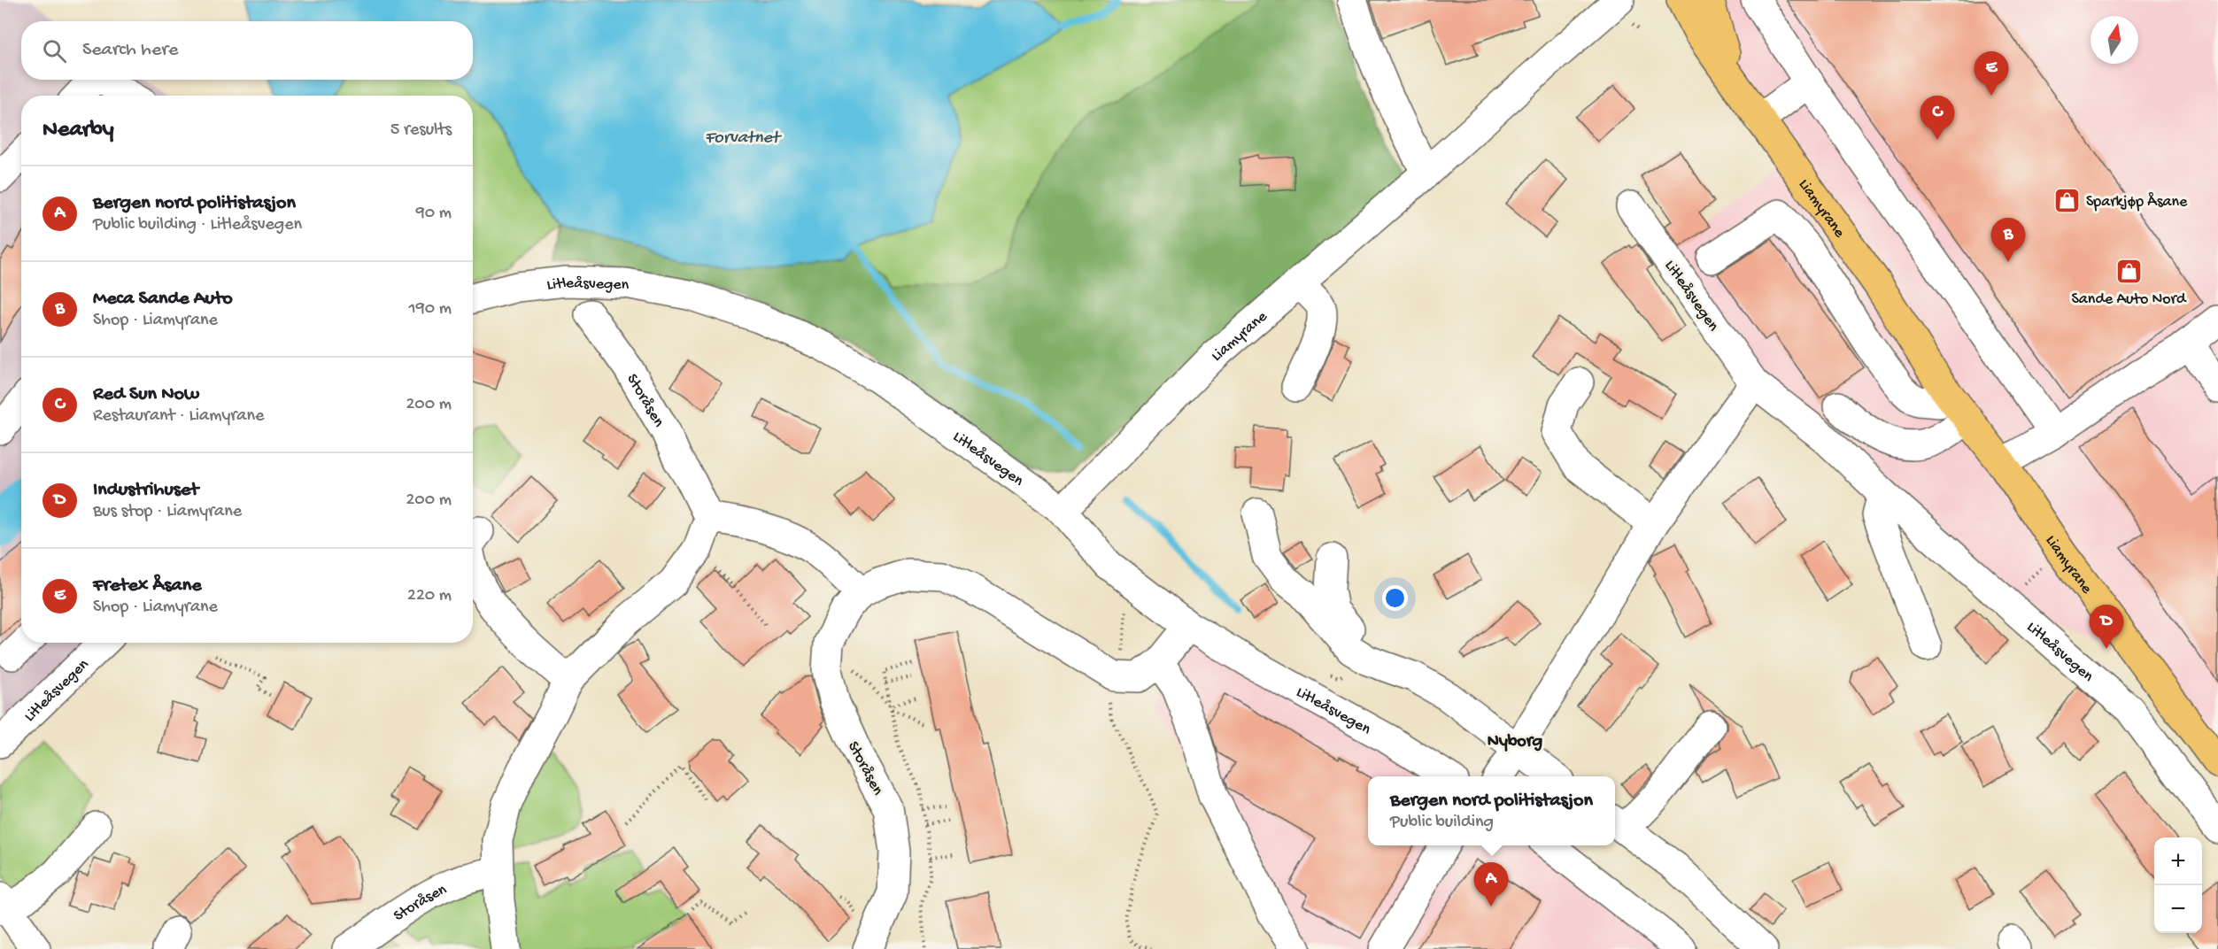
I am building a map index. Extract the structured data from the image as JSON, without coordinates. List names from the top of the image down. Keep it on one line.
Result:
{"streets":{"main road":["Liamyrane"],"street":["Litleåsvegen","Storåsen"]},"crossings":[["Liamyrane","Litleåsvegen"]],"districts":["Nyborg"],"water":["Forvatnet"],"places":{"shop":["Sparkjøp Åsane","Sande Auto Nord"]},"north":"top","page":{"search":"Search here","pins":["E","C","B","D","A"],"heading":["Nearby","5 results"],"list":[{"mark":"A","name":"Bergen nord politistasjon","note":"Public building · Litleåsvegen","value":"90 m"},{"mark":"B","name":"Meca Sande Auto","note":"Shop · Liamyrane","value":"190 m"},{"mark":"C","name":"Red Sun Now","note":"Restaurant · Liamyrane","value":"200 m"},{"mark":"D","name":"Industrihuset","note":"Bus stop · Liamyrane","value":"200 m"},{"mark":"E","name":"Fretex Åsane","note":"Shop · Liamyrane","value":"220 m"}],"popup":["Bergen nord politistasjon","Public building"],"map_buttons":["+","−"]}}
